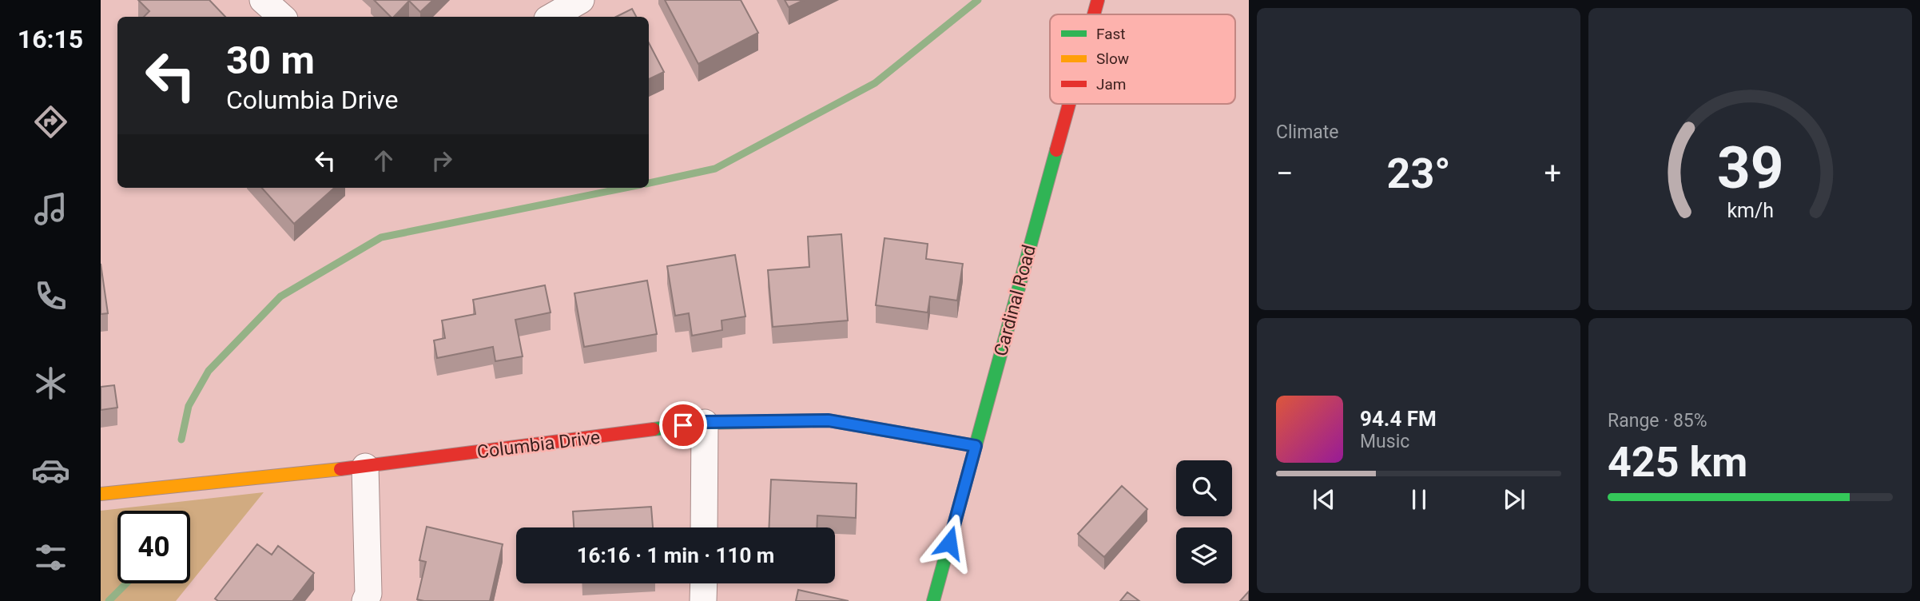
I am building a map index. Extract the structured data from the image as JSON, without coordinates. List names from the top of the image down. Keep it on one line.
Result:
{"streets":{"street":["Cardinal Road","Columbia Drive"]},"crossings":[["Cardinal Road","Columbia Drive"]],"legend":["Fast","Slow","Jam"],"page":{"tabs":"16:15","tile":["Climate",["Range · 85%","425 km"]],"turn":["30 m","Columbia Drive"],"heat":["−","23°","+"],"song":["94.4 FM","Music"],"limit":"40","trip":"16:16 · 1 min · 110 m","gauge":["39","km/h"]}}
